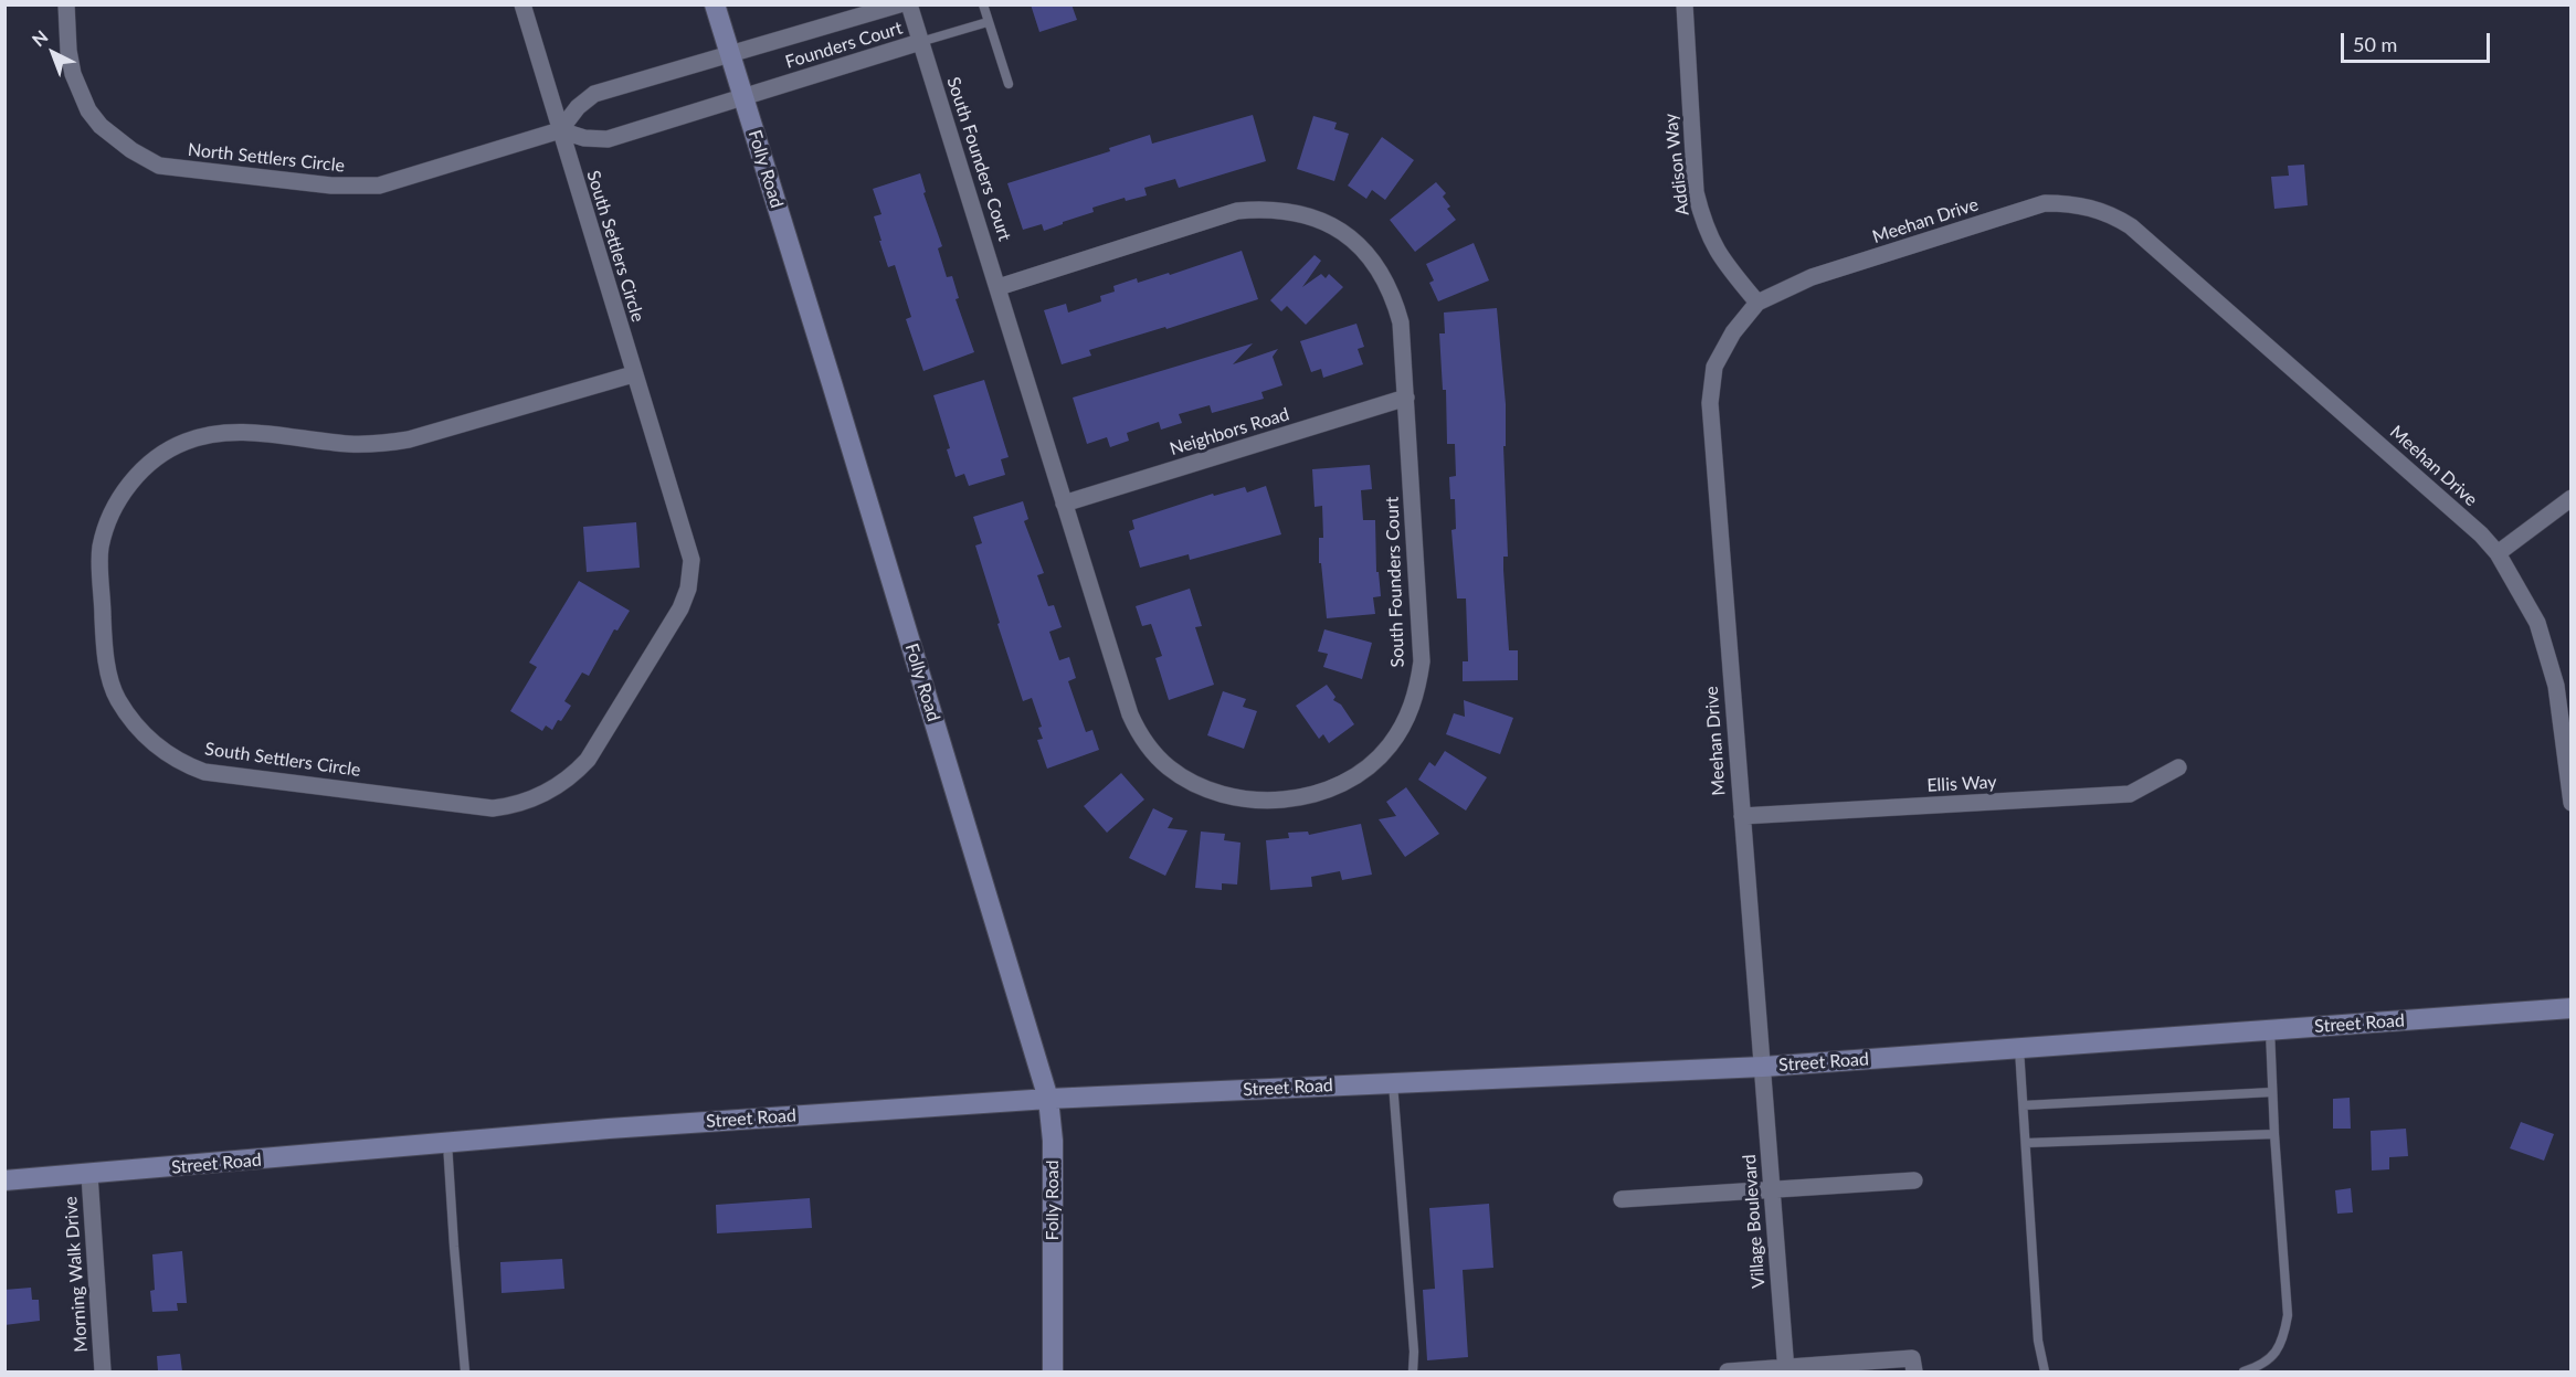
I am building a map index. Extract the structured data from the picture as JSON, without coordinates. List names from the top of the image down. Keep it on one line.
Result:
{"streets":{"main road":["Folly Road","Street Road"],"street":["Founders Court","North Settlers Circle","South Founders Court","Addison Way","Meehan Drive","South Settlers Circle","Neighbors Road","Ellis Way","Village Boulevard","Morning Walk Drive"]},"crossings":[["Founders Court","South Founders Court"],["Founders Court","Folly Road"],["North Settlers Circle","South Settlers Circle"],["South Founders Court","Neighbors Road"],["Addison Way","Meehan Drive"],["Folly Road","Street Road"],["Meehan Drive","Ellis Way"],["Meehan Drive","Street Road"],["Meehan Drive","Village Boulevard"],["Street Road","Village Boulevard"],["Street Road","Morning Walk Drive"]],"scale_bar":"50 m","north":"top left"}
